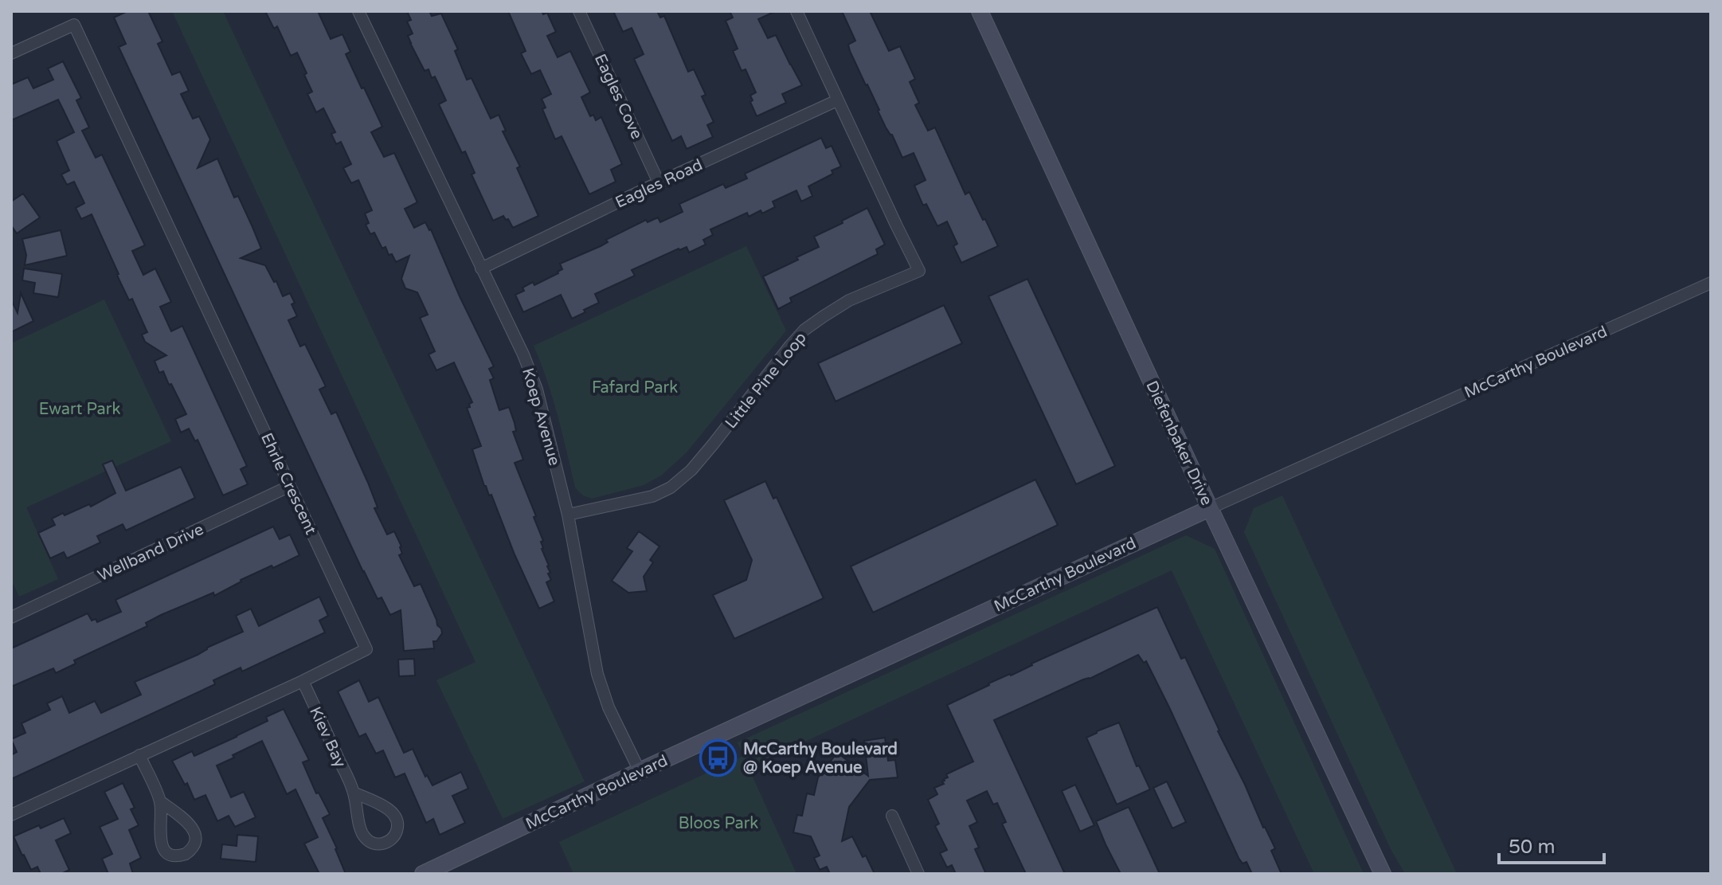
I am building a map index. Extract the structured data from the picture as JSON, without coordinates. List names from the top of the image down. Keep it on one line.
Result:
{"streets":{"main road":["McCarthy Boulevard","Diefenbaker Drive"],"street":["Eagles Cove","Eagles Road","Little Pine Loop","Koep Avenue","Ehrle Crescent","Wellband Drive","Kiev Bay"]},"crossings":[["Eagles Cove","Eagles Road"],["Eagles Road","Little Pine Loop"],["Eagles Road","Koep Avenue"],["McCarthy Boulevard","Koep Avenue"],["McCarthy Boulevard","Diefenbaker Drive"],["Little Pine Loop","Koep Avenue"],["Ehrle Crescent","Wellband Drive"],["Ehrle Crescent","Kiev Bay"]],"parks":["Fafard Park","Ewart Park","Bloos Park"],"places":{"bus stop":["McCarthy Boulevard @ Koep Avenue"]},"scale_bar":"50 m"}
